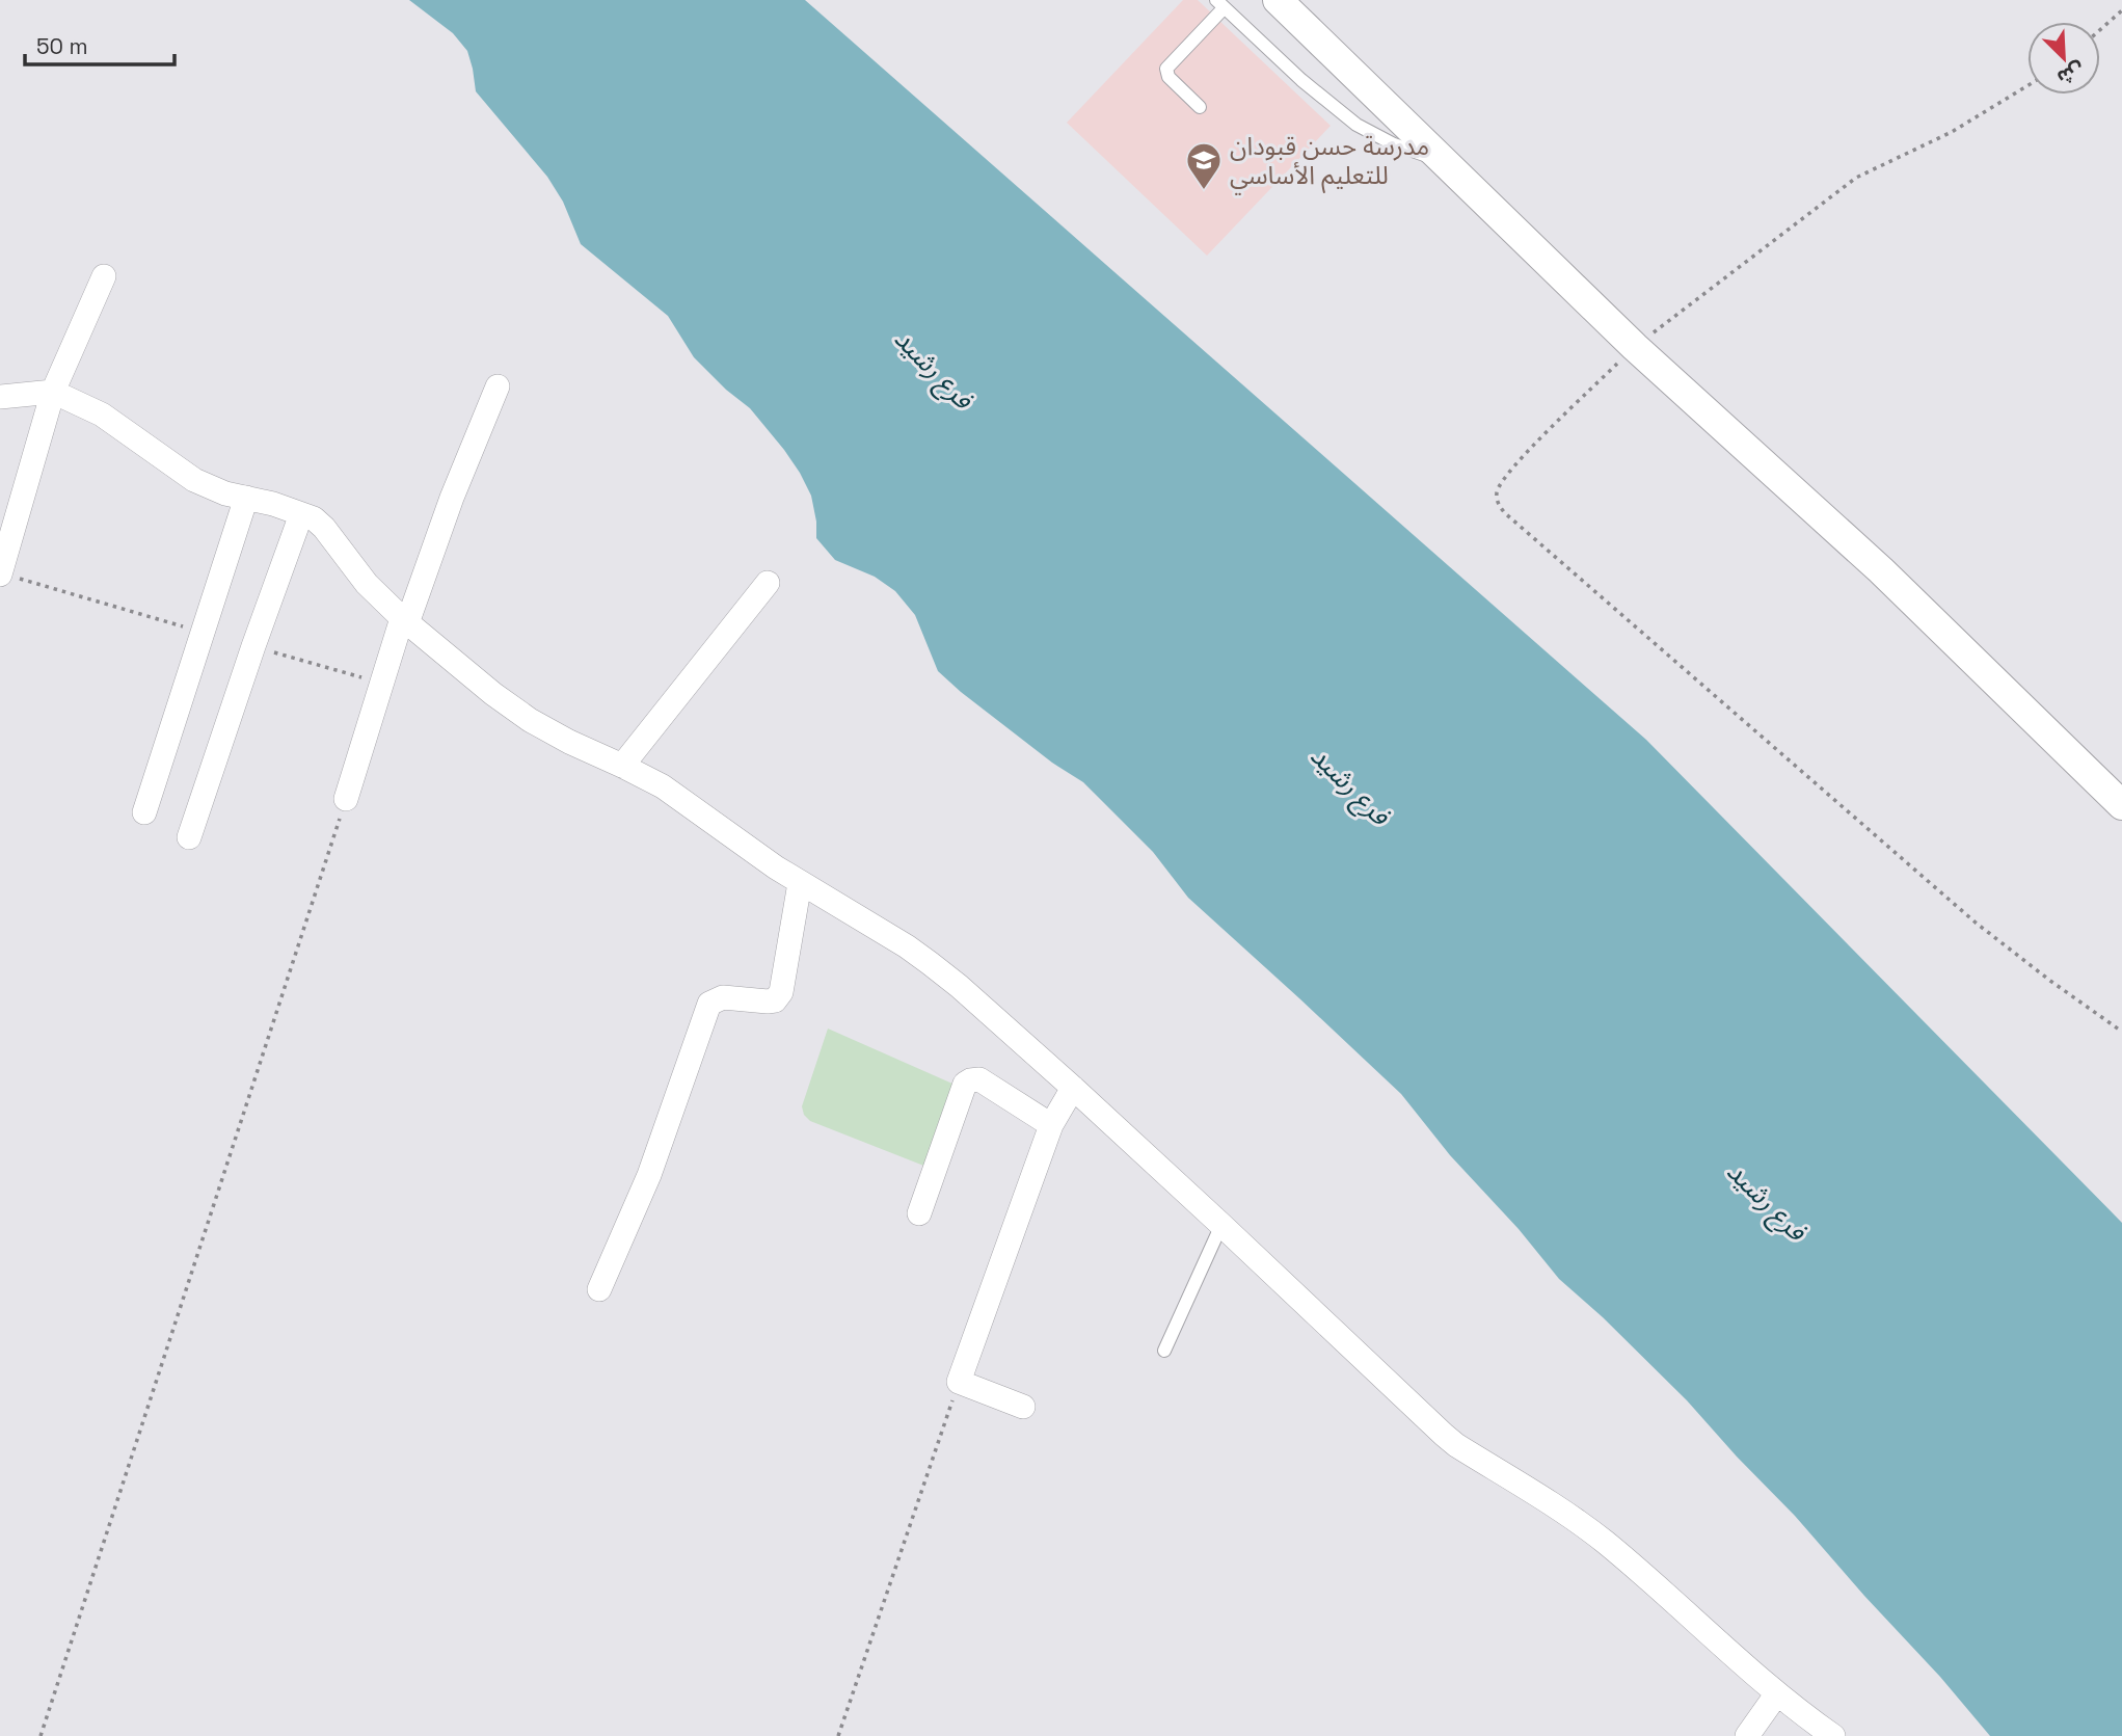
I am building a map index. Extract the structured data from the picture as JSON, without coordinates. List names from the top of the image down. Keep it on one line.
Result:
{"water":["فرع رشيد"],"places":{"school or university":["مدرسة حسن قبودان للتعليم الأساسي"]},"scale_bar":"50 m","north":"bottom right"}
